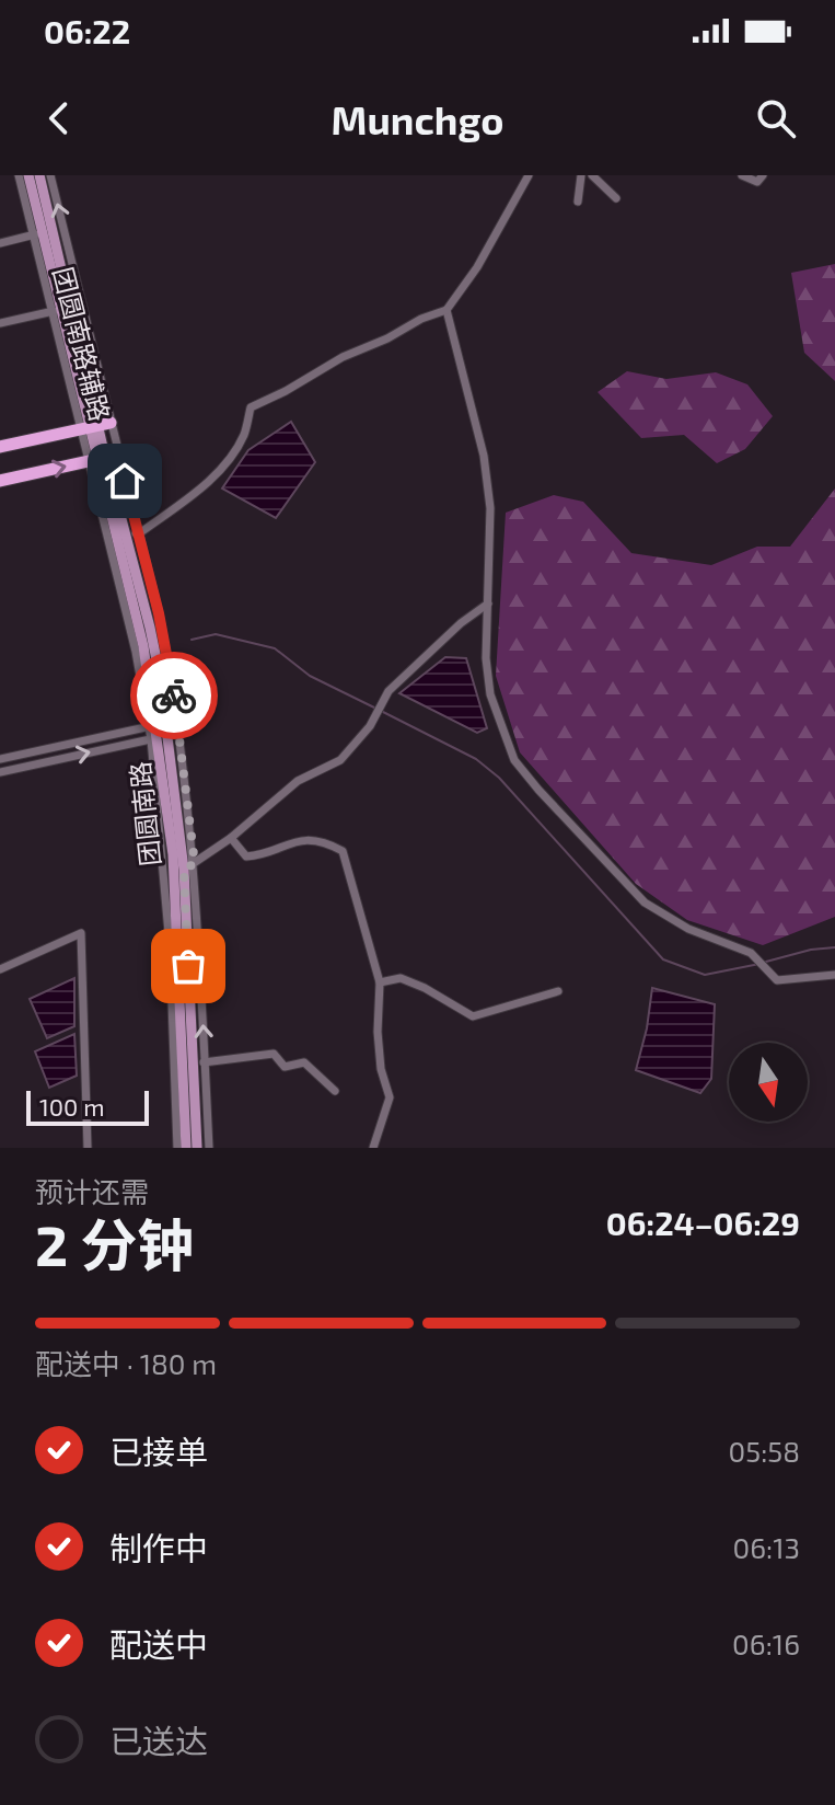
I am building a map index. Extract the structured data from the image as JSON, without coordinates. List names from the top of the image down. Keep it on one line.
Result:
{"streets":{"main road":["团圆南路"],"street":["团圆南路辅路"]},"crossings":[["团圆南路辅路","团圆南路"]],"scale_bar":"100 m","north":"bottom","page":{"status":"06:22","header":"Munchgo","scale":"100 m","heading":["2 分钟","预计还需","06:24–06:29"],"bar":"配送中 · 180 m","list":[["已接单","05:58"],["制作中","06:13"],["配送中","06:16"],"已送达"]}}
